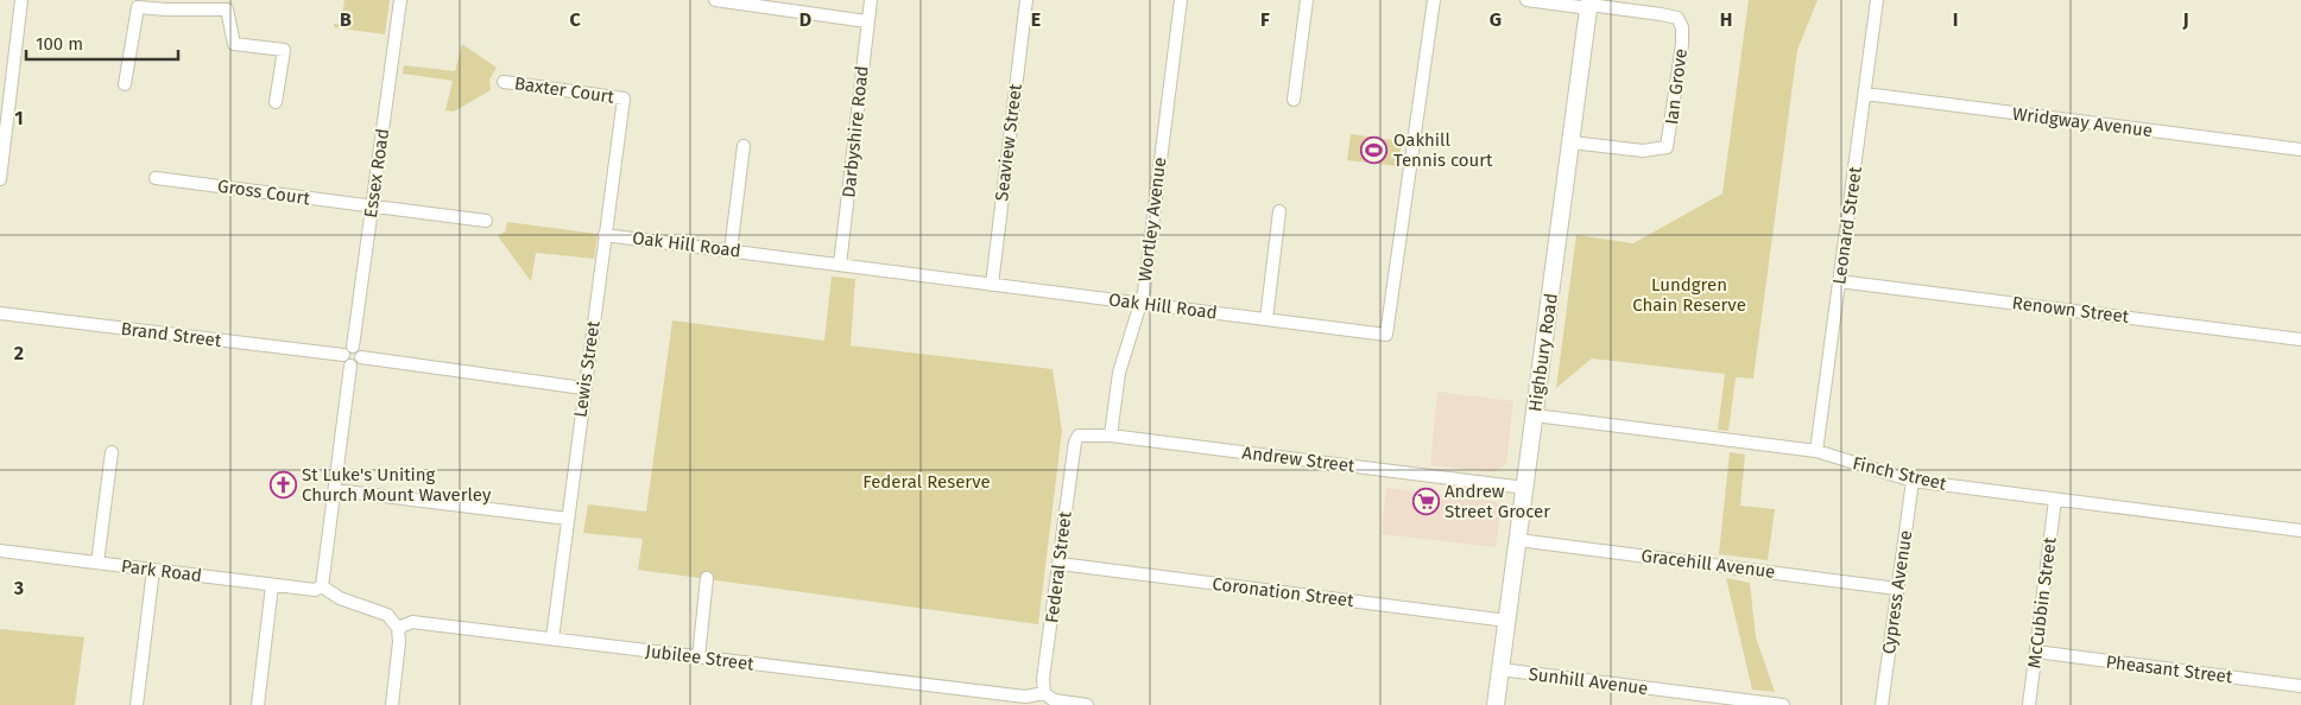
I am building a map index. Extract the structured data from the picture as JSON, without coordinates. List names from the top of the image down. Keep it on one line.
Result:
{"streets":{"main road":["Highbury Road"],"street":["Ian Grove","Baxter Court","Wridgway Avenue","Darbyshire Road","Seaview Street","Essex Road","Gross Court","Wortley Avenue","Leonard Street","Oak Hill Road","Renown Street","Brand Street","Lewis Street","Andrew Street","Finch Street","Gracehill Avenue","Federal Street","Park Road","Coronation Street","Cypress Avenue","McCubbin Street","Jubilee Street","Pheasant Street","Sunhill Avenue"]},"crossings":[["Ian Grove","Highbury Road"],["Baxter Court","Lewis Street"],["Wridgway Avenue","Leonard Street"],["Darbyshire Road","Oak Hill Road"],["Seaview Street","Oak Hill Road"],["Essex Road","Gross Court"],["Essex Road","Brand Street"],["Wortley Avenue","Oak Hill Road"],["Wortley Avenue","Andrew Street"],["Leonard Street","Renown Street"],["Leonard Street","Finch Street"],["Oak Hill Road","Lewis Street"],["Highbury Road","Andrew Street"],["Highbury Road","Finch Street"],["Highbury Road","Gracehill Avenue"],["Highbury Road","Coronation Street"],["Highbury Road","Sunhill Avenue"],["Lewis Street","Jubilee Street"],["Andrew Street","Federal Street"],["Finch Street","Cypress Avenue"],["Finch Street","McCubbin Street"],["Gracehill Avenue","Cypress Avenue"],["Federal Street","Coronation Street"],["Federal Street","Jubilee Street"],["McCubbin Street","Pheasant Street"]],"parks":["Lundgren Chain Reserve","Federal Reserve"],"places":{"sports":["Oakhill Tennis court"],"church":["St Luke's Uniting Church Mount Waverley"],"supermarket":["Andrew Street Grocer"]},"scale_bar":"100 m","grid":{"columns":["B","C","D","E","F","G","H","I","J"],"rows":["1","2","3"]}}
